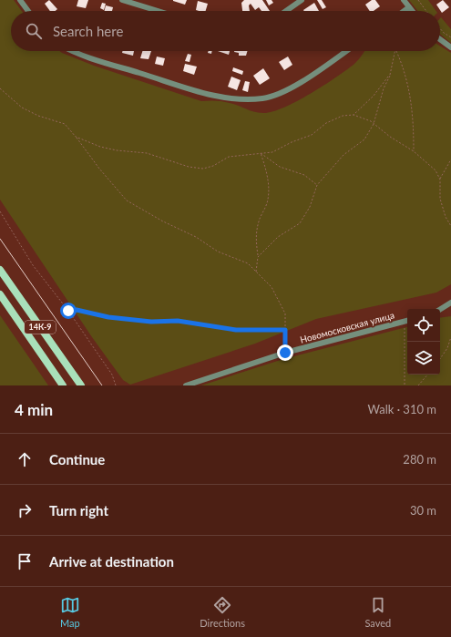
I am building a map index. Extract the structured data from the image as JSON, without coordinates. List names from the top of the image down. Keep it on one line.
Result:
{"streets":{"main road":["14К-9"],"street":["Новомосковская улица"]},"page":{"search":"Search here","heading":["4 min","Walk · 310 m"],"list":[["Continue","280 m"],["Turn right","30 m"],"Arrive at destination"],"nav":["Map","Directions","Saved"]}}
